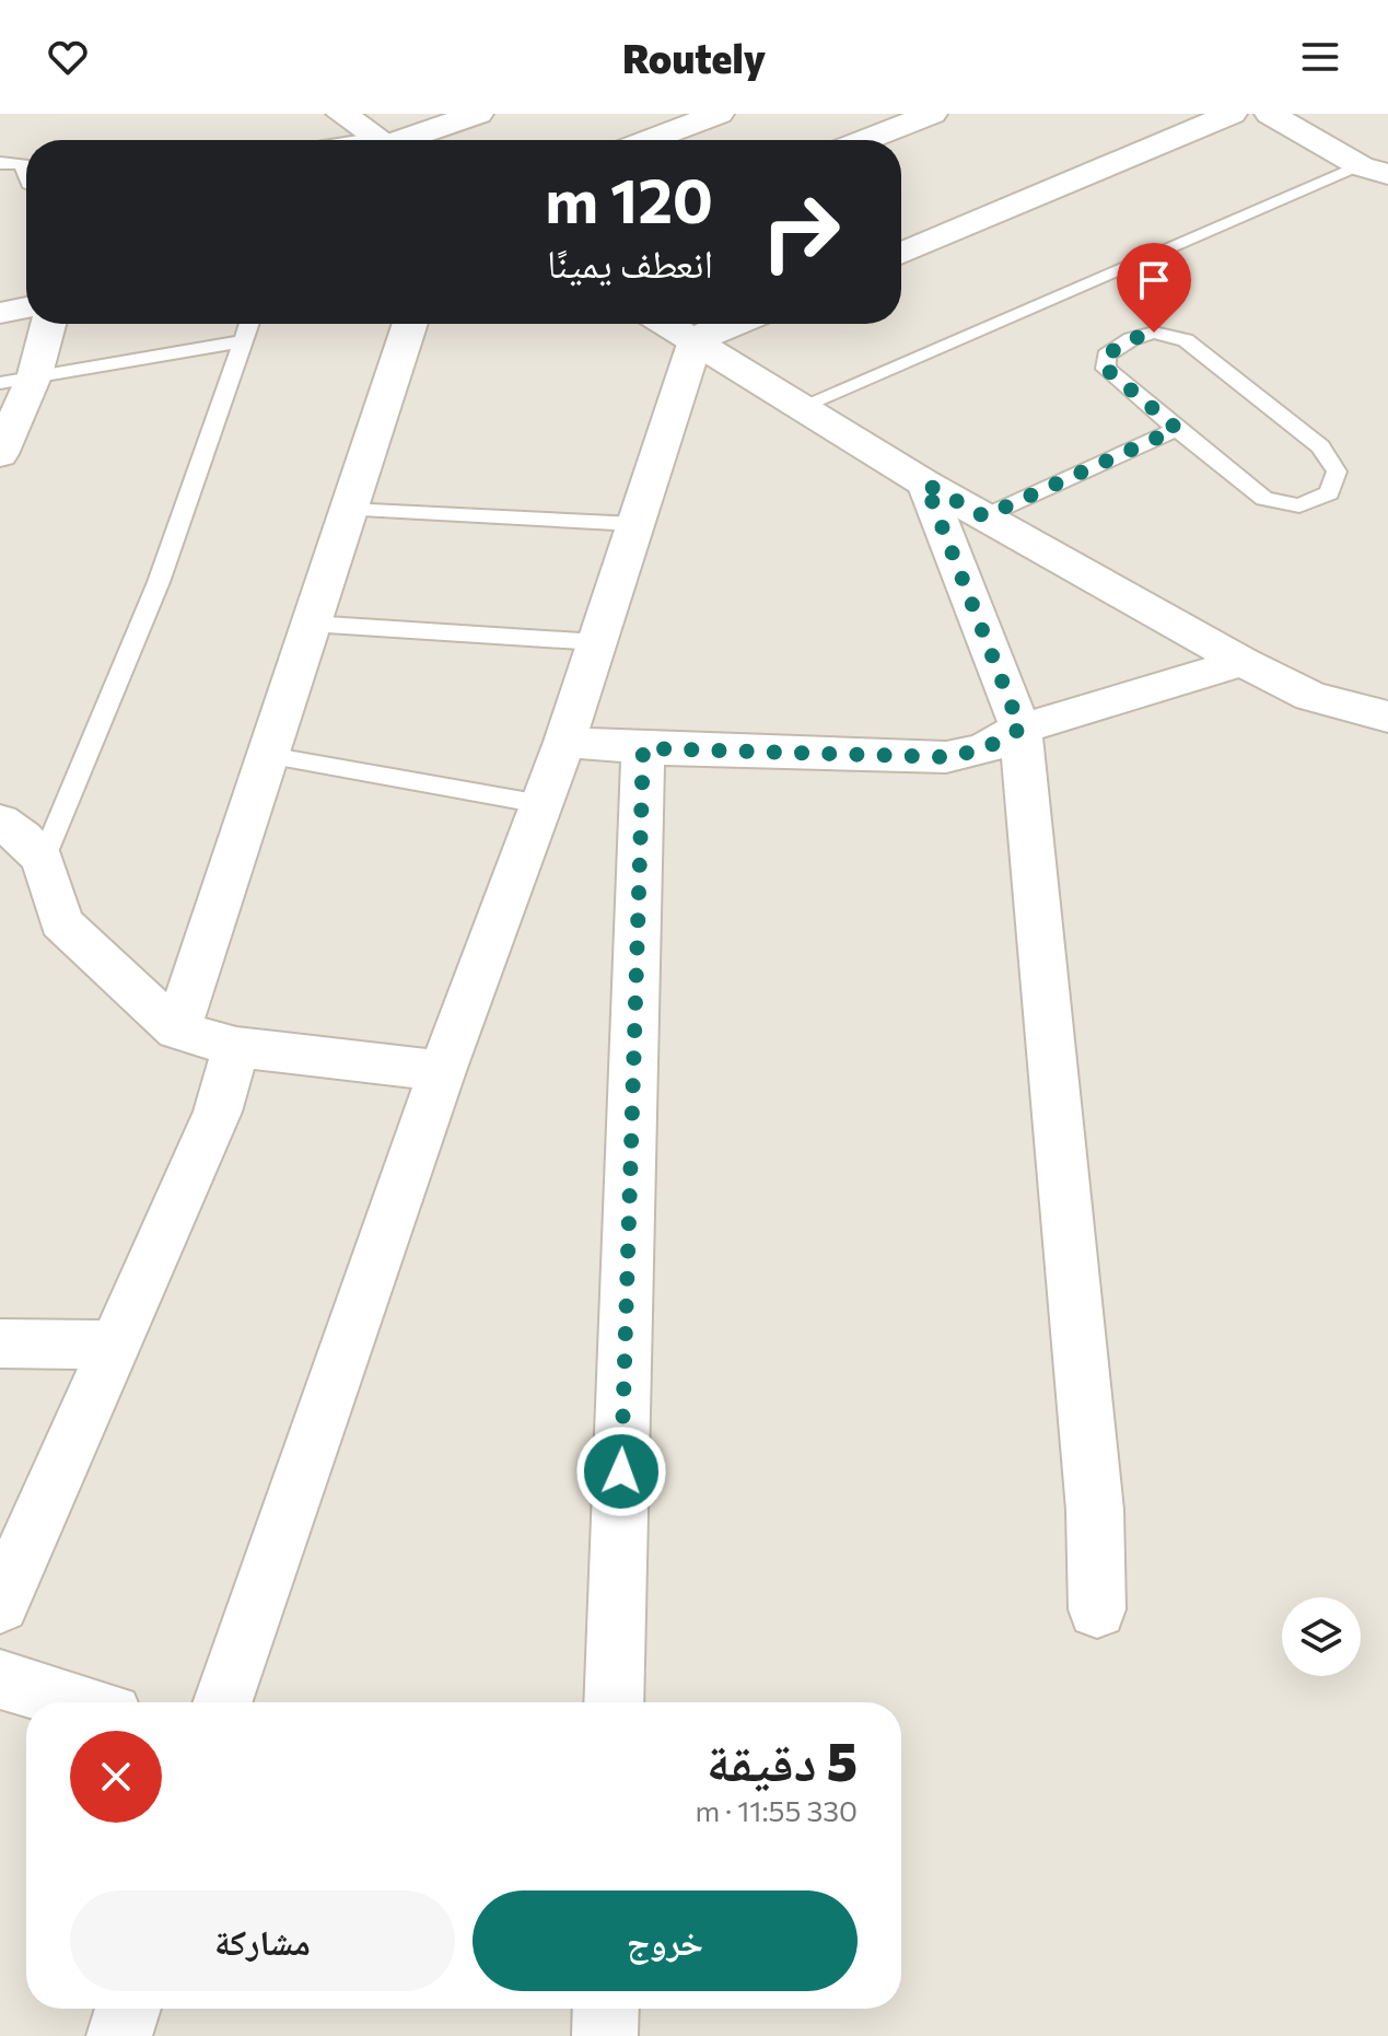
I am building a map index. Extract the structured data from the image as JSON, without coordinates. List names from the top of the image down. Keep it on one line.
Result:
{"page":{"header":"Routely","turn":["120 m","انعطف يمينًا"],"heading":["5 دقيقة","330 m · 11:55"],"buttons":["خروج","مشاركة"]}}
